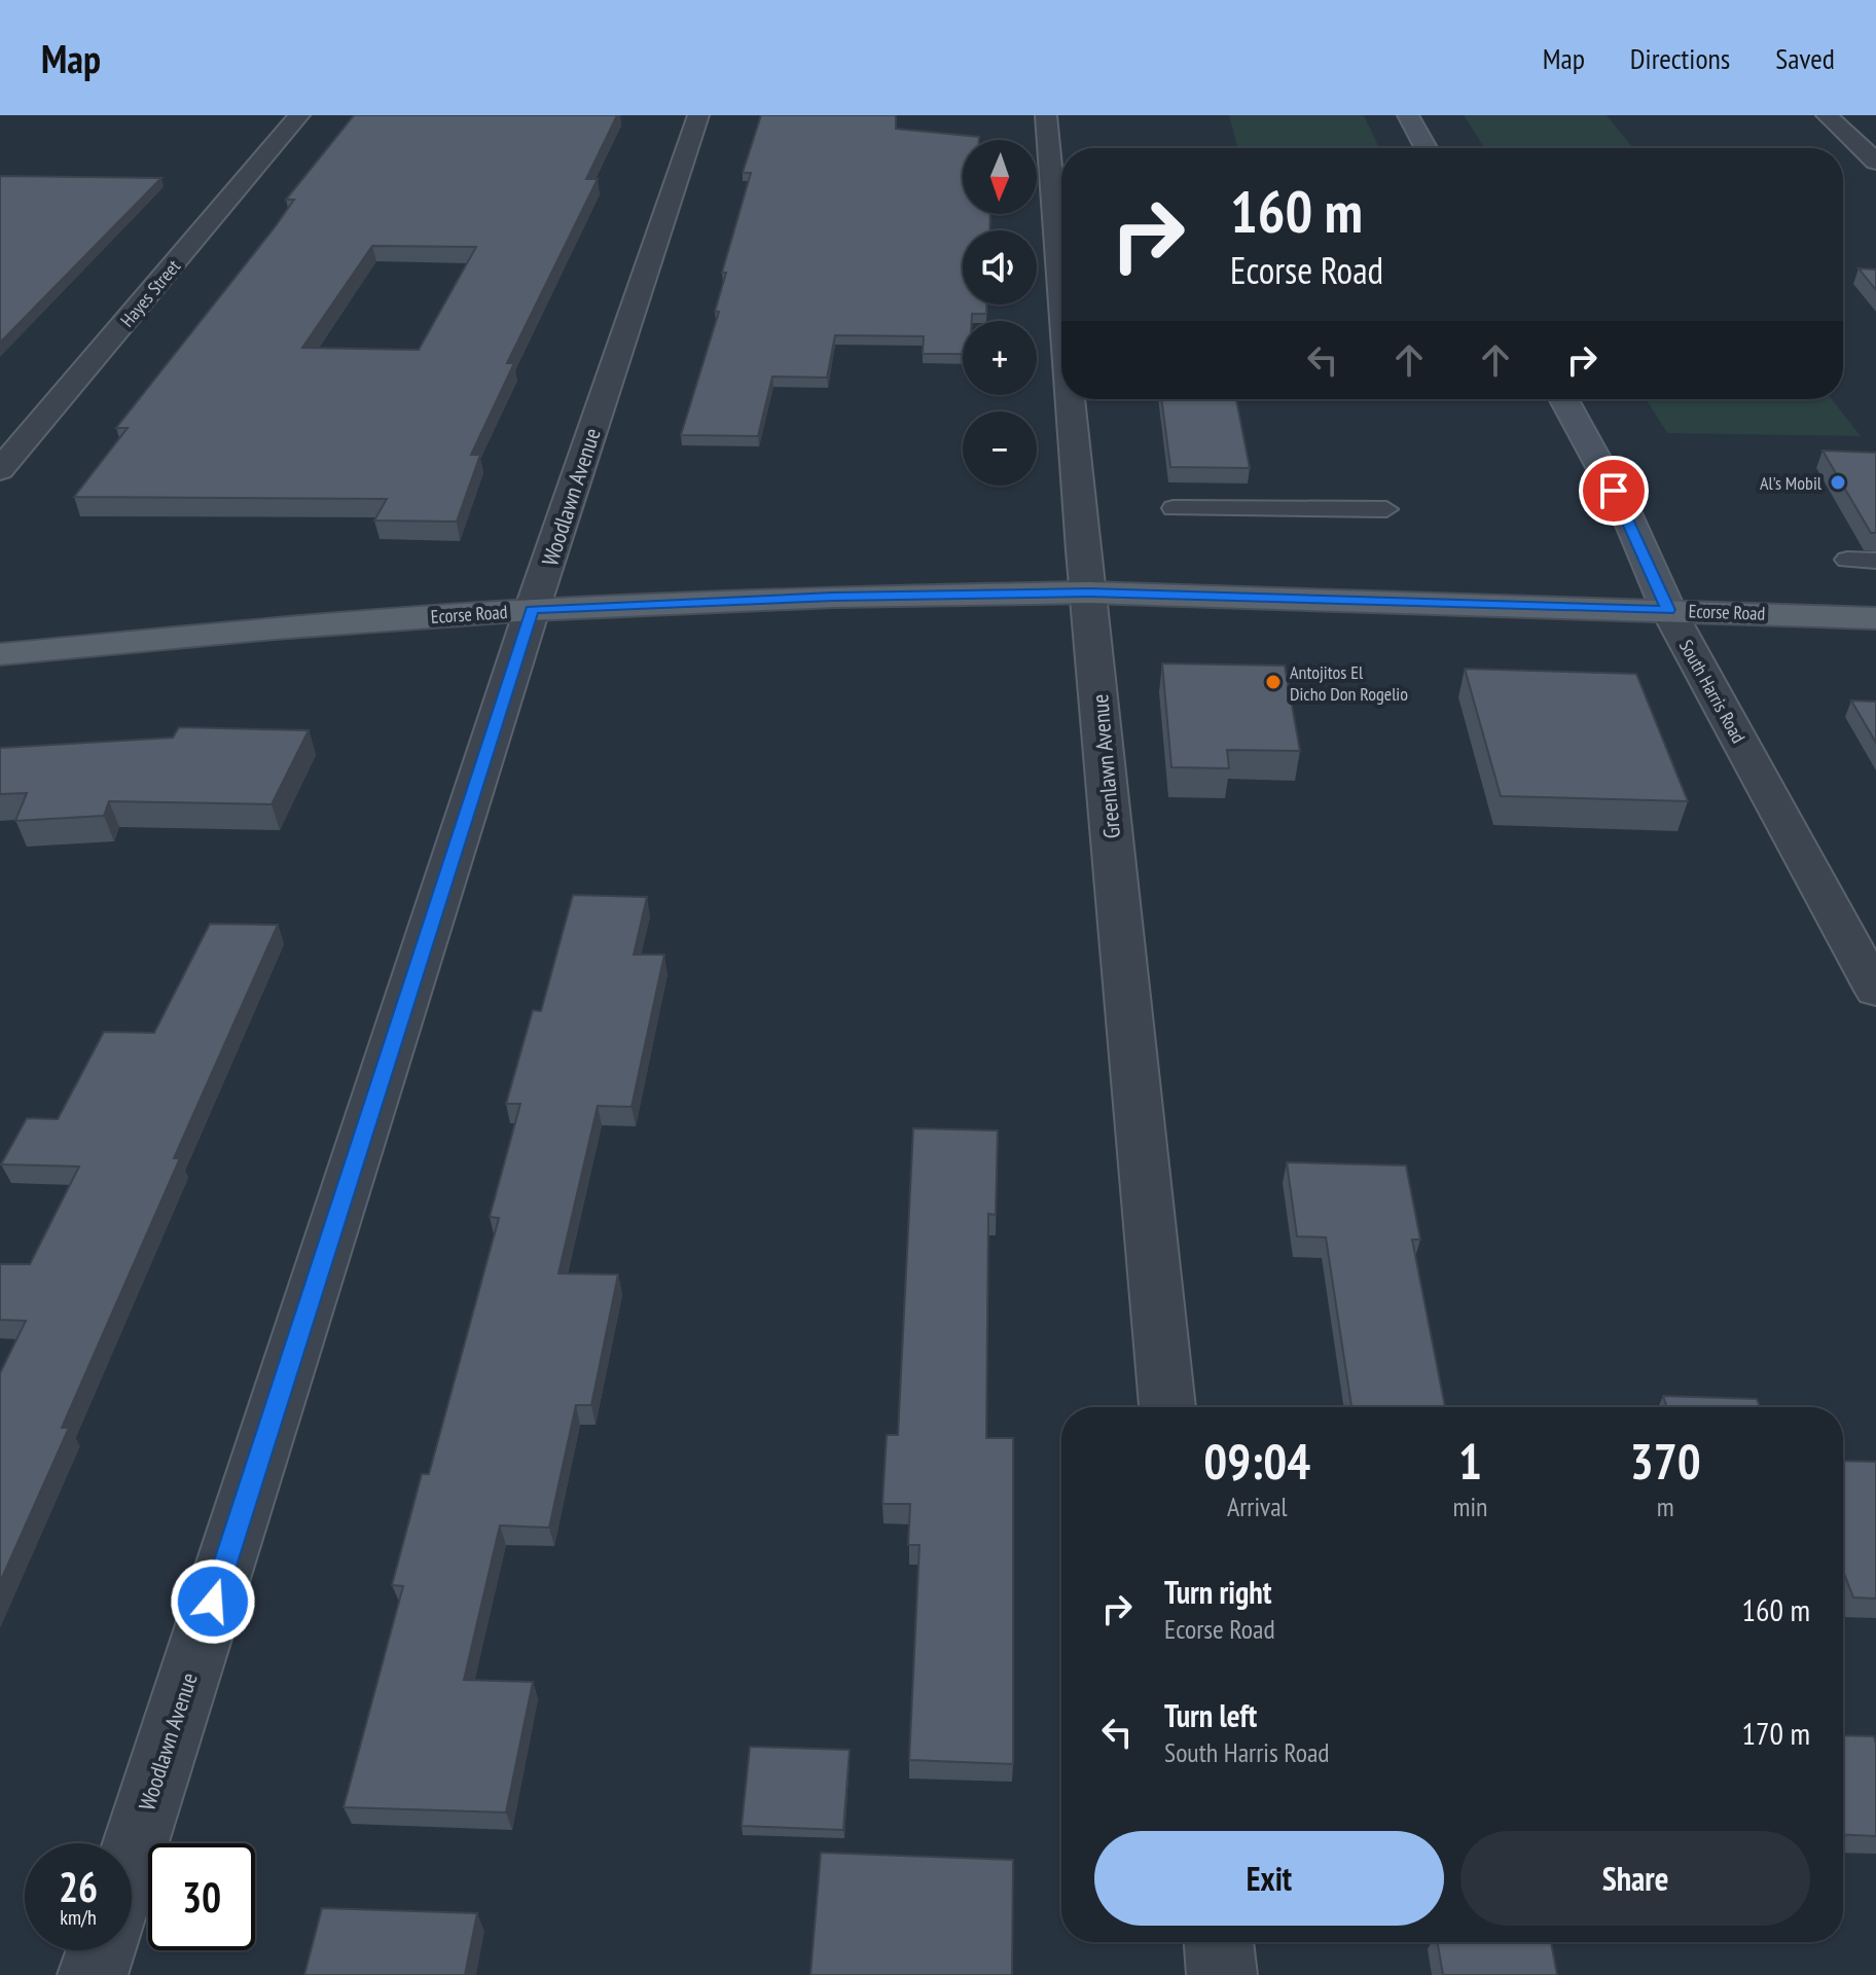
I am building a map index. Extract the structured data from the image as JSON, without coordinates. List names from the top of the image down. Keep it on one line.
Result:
{"streets":{"main road":["Ecorse Road","South Harris Road"],"street":["Hayes Street","Woodlawn Avenue","Greenlawn Avenue"]},"crossings":[["Woodlawn Avenue","Ecorse Road"],["Ecorse Road","South Harris Road"],["Ecorse Road","Greenlawn Avenue"]],"places":["Al's Mobil","Antojitos El Dicho Don Rogelio"],"north":"bottom","page":{"header":"Map","nav":["Map","Directions","Saved"],"map_buttons":["+","−"],"turn":["160 m","Ecorse Road"],"eta":["09:04","Arrival","1","min","370","m"],"list":[{"name":"Turn right","note":"Ecorse Road","value":"160 m"},{"name":"Turn left","note":"South Harris Road","value":"170 m"}],"buttons":["Exit","Share"],"speed":"26 km/h","limit":"30"}}
